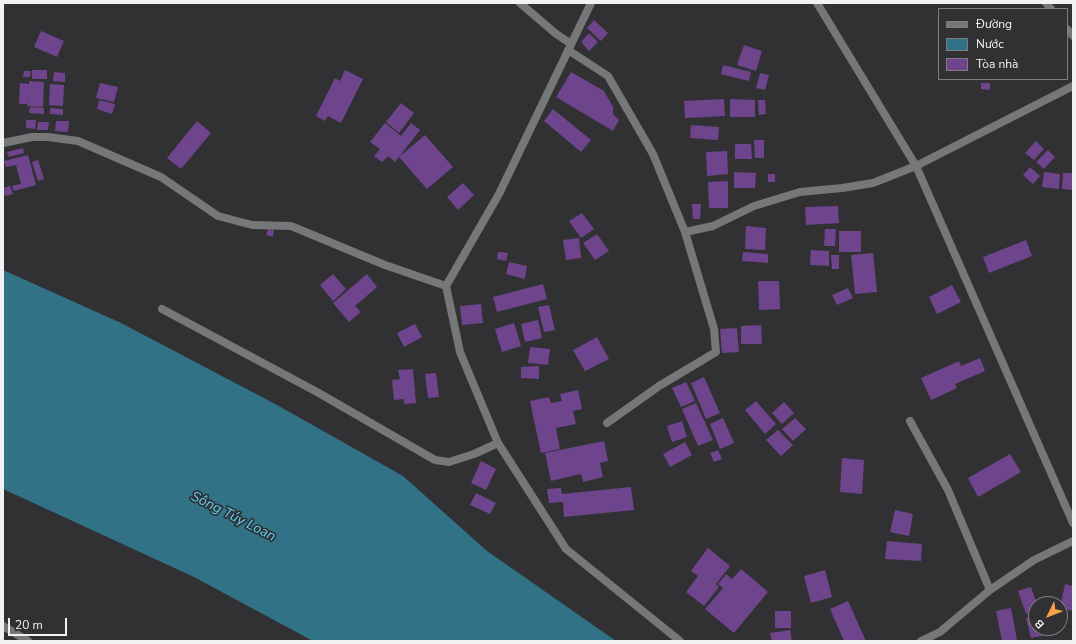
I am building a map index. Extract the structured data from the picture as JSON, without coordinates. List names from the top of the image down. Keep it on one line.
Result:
{"water":["Sông Túy Loan"],"legend":["Đường","Nước","Tòa nhà"],"scale_bar":"20 m","north":"bottom left"}
